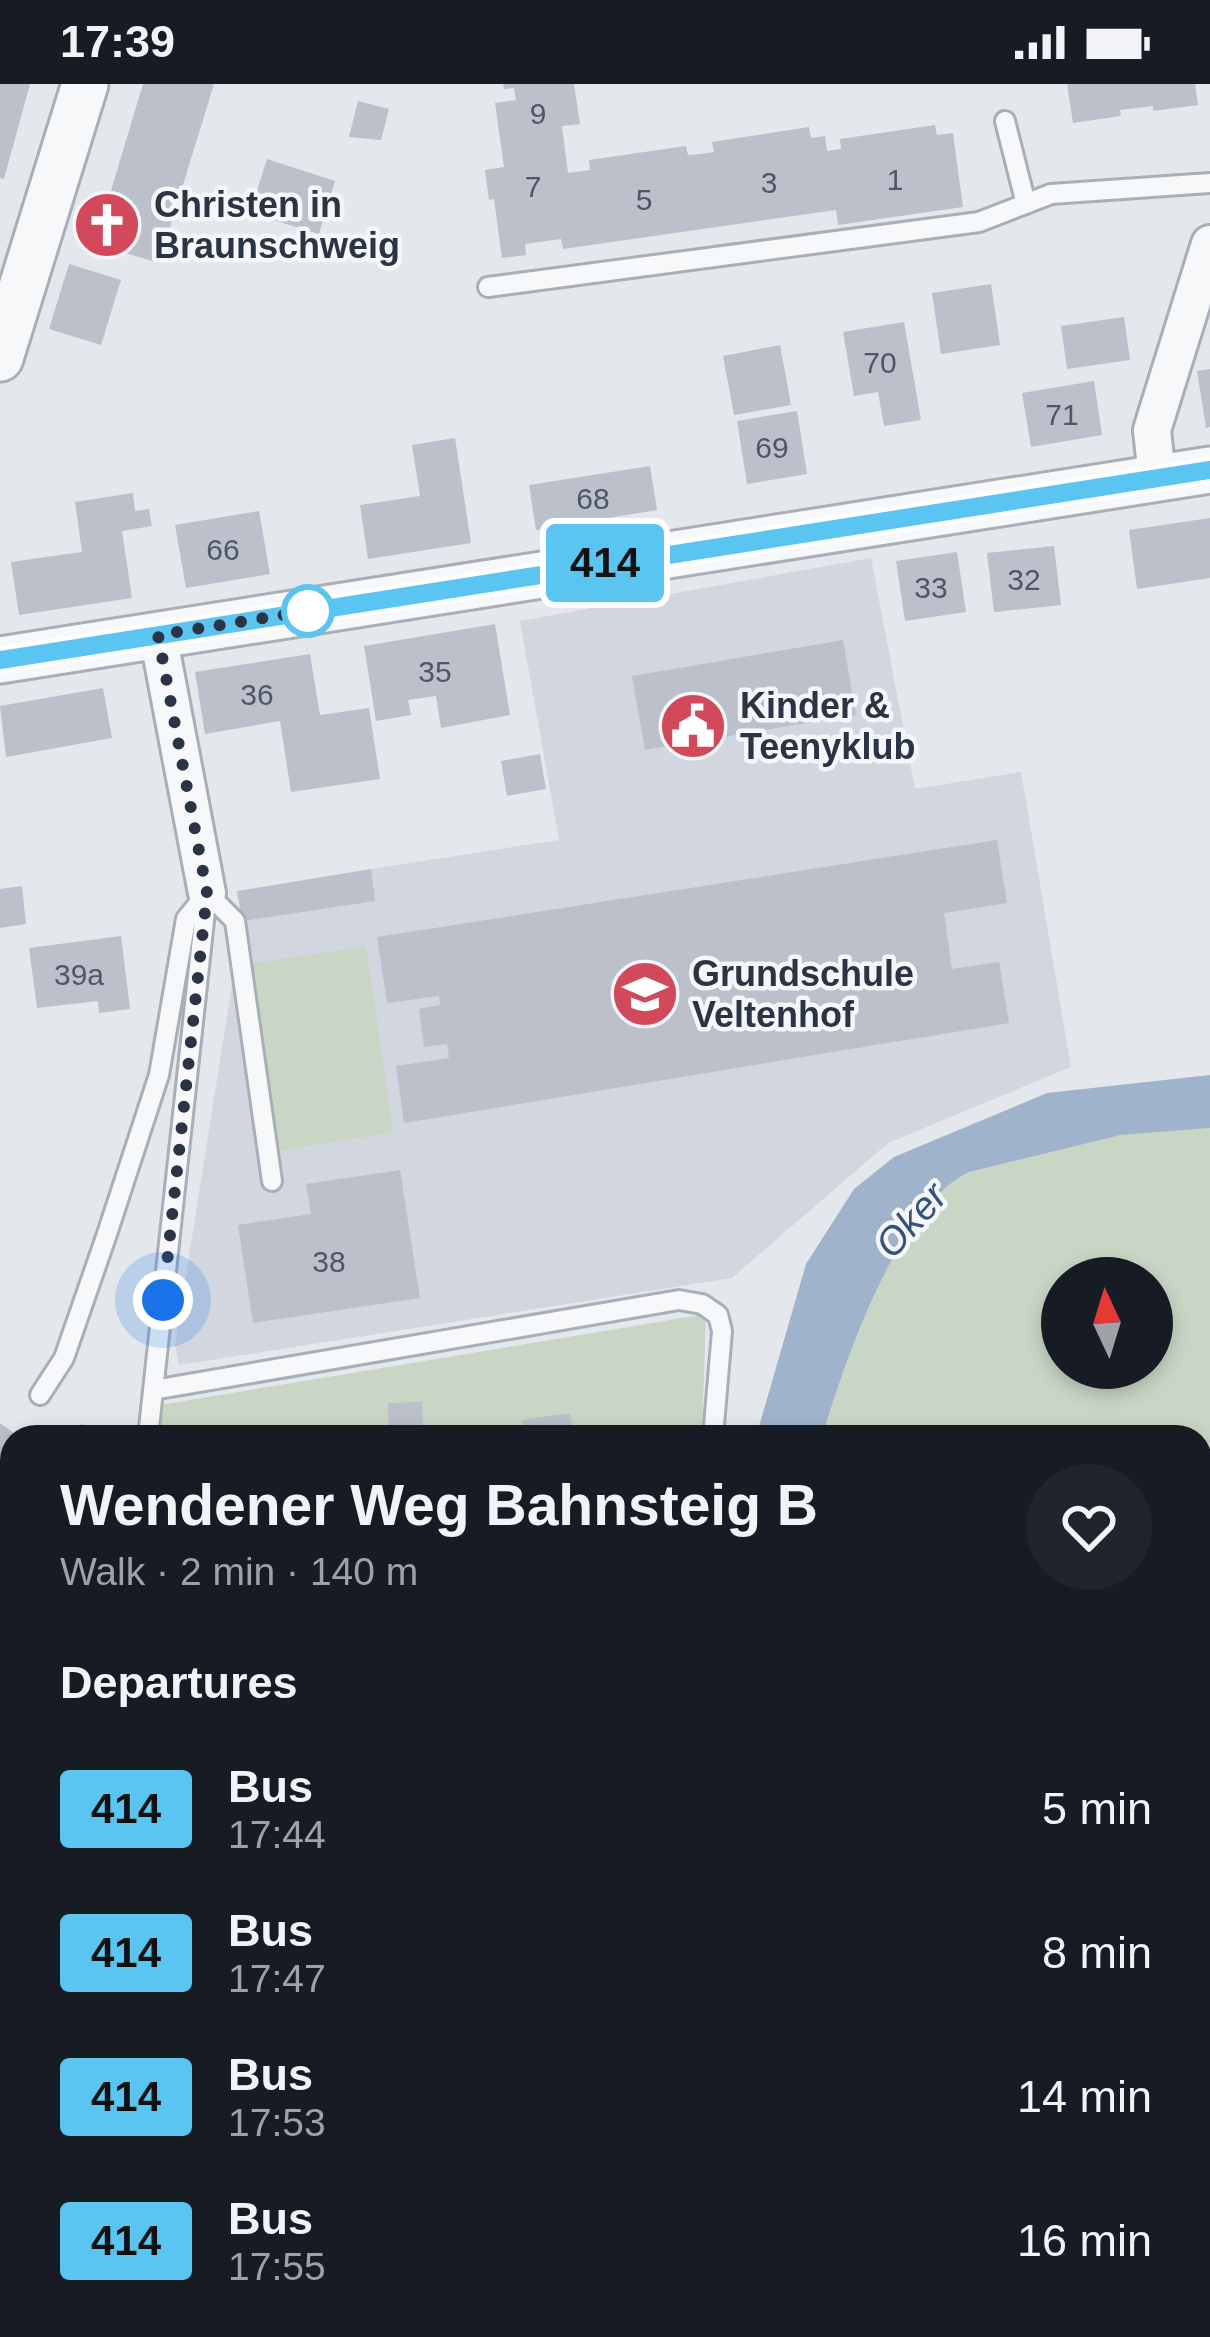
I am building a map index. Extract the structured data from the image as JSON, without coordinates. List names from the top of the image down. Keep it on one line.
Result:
{"water":["Oker"],"places":{"church":["Christen in Braunschweig"],"public building":["Kinder & Teenyklub"],"school or university":["Grundschule Veltenhof"]},"lines":["bus line 414"],"house_numbers":["9","1","3","7","5","70","71","69","68","66","32","33","35","36","39a","38"],"north":"top","page":{"status":"17:39","on_map":"414","heading":[["Wendener Weg Bahnsteig B","Walk · 2 min · 140 m"],"Departures"],"list":[{"mark":"414","name":"Bus","note":"17:44","value":"5 min"},{"mark":"414","name":"Bus","note":"17:47","value":"8 min"},{"mark":"414","name":"Bus","note":"17:53","value":"14 min"},{"mark":"414","name":"Bus","note":"17:55","value":"16 min"}]}}
